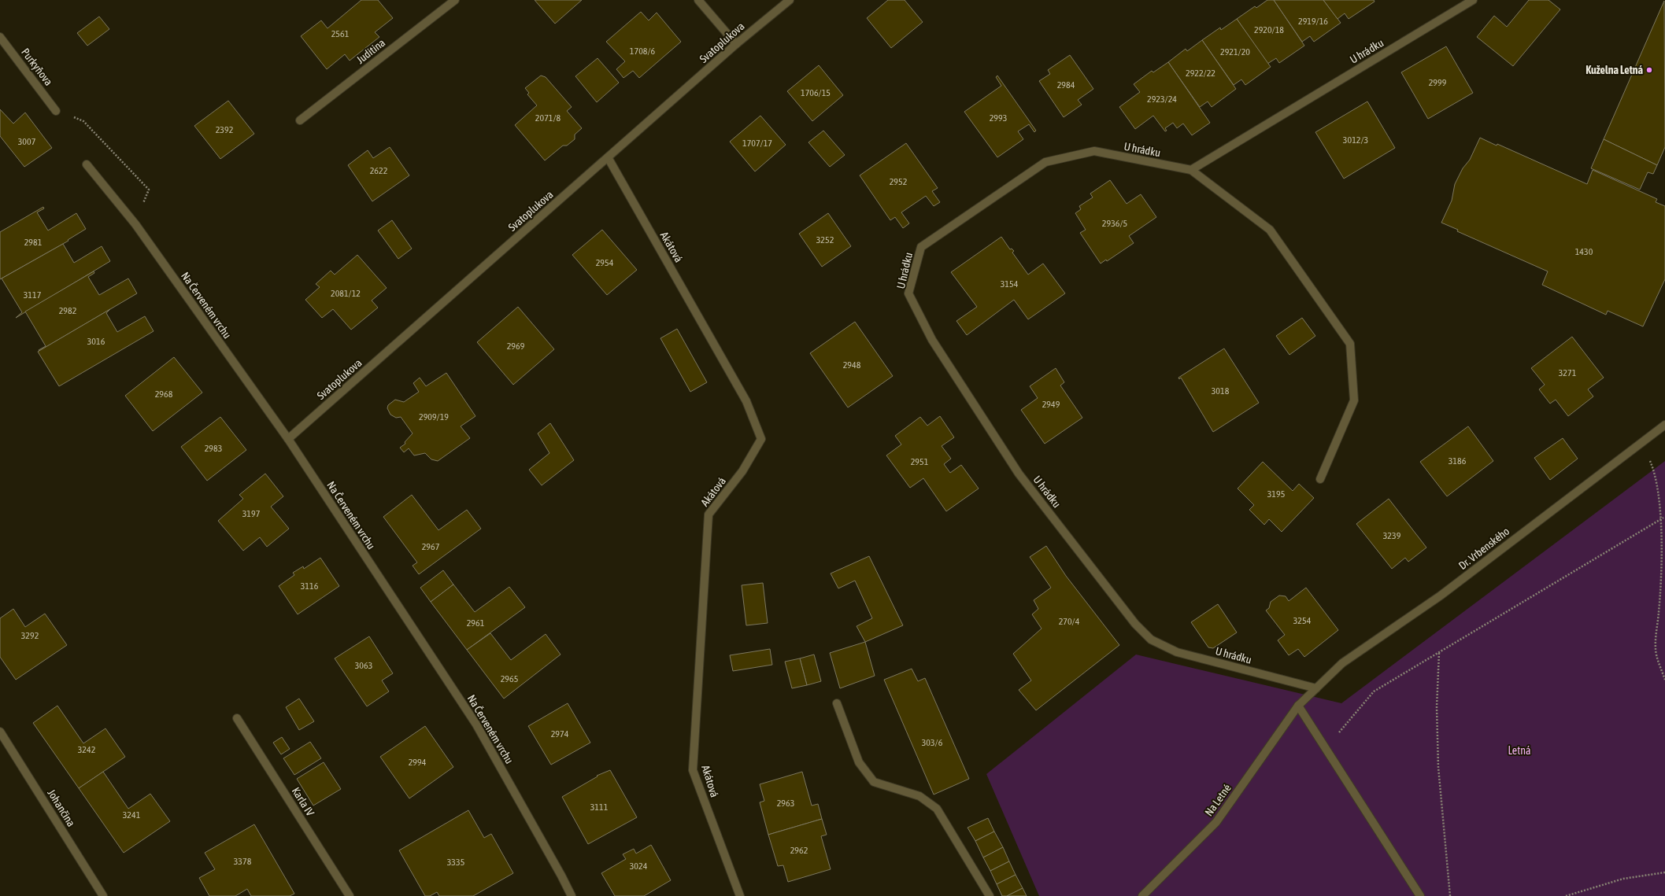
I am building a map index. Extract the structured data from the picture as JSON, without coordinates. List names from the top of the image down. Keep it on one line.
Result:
{"streets":{"street":["Svatoplukova","Juditina","U hrádku","Purkyňova","Akátová","Na Červeném vrchu","Dr. Vrbenského","Na Letné","Karla IV","Johančina"]},"crossings":[["Svatoplukova","Akátová"],["Svatoplukova","Na Červeném vrchu"],["U hrádku","Dr. Vrbenského"],["U hrádku","Na Letné"],["Dr. Vrbenského","Na Letné"]],"parks":["Letná"],"places":["Kuželna Letná"],"house_numbers":["2919/16","2920/18","2561","1708/6","2921/20","2922/22","2999","2984","1706/15","2923/24","2071/8","2993","2392","3012/3","3007","1707/17","2622","2952","2936/5","3252","2981","1430","2954","3154","2081/12","3117","2982","3016","2969","2948","3271","3018","2968","2949","2909/19","2983","3186","2951","3195","3197","3239","2967","3116","3254","270/4","2961","3292","3063","2965","2974","303/6","3242","2994","2963","3111","3241","2962","3378","3335","3024"]}
